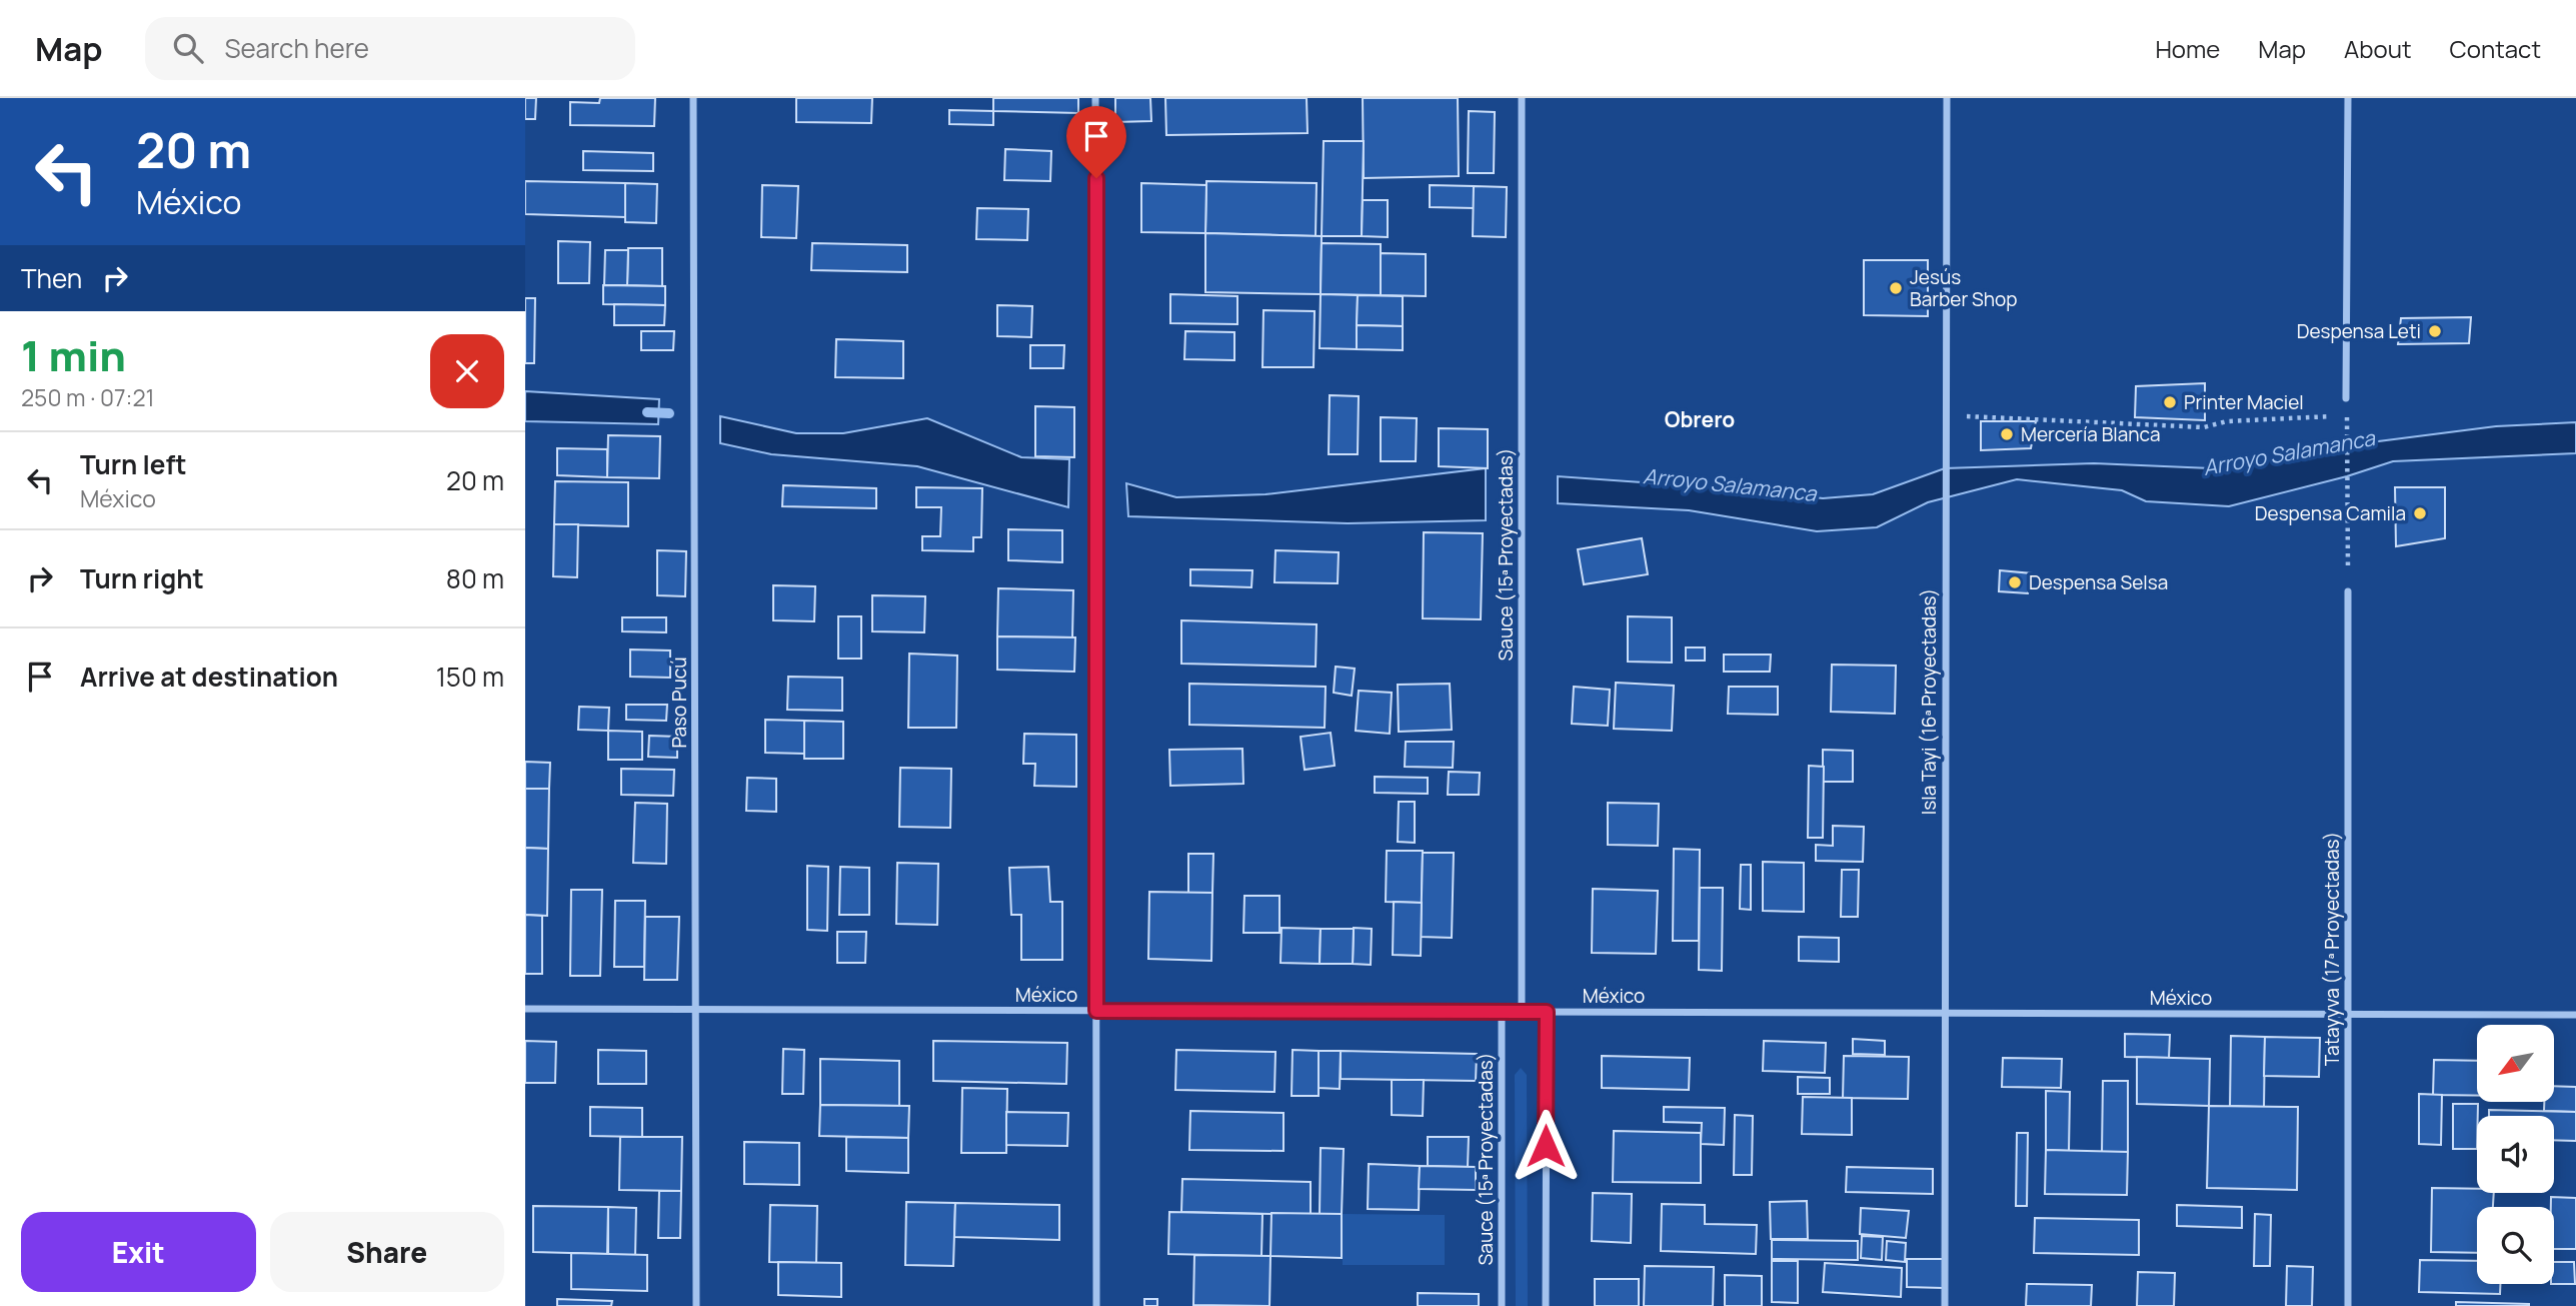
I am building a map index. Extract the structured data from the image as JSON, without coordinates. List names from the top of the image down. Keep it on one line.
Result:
{"streets":{"street":["Sauce (15ª Proyectadas)","Isla Tayi (16ª Proyectadas)","Paso Pucú","Tatayyva (17ª Proyectadas)","México"]},"crossings":[["Sauce (15ª Proyectadas)","México"],["Isla Tayi (16ª Proyectadas)","México"],["Paso Pucú","México"],["Tatayyva (17ª Proyectadas)","México"]],"districts":["Obrero"],"water":["Arroyo Salamanca"],"places":["Jesús Barber Shop","Despensa Leti","Printer Maciel","Mercería Blanca","Despensa Camila","Despensa Selsa"],"north":"bottom left","page":{"header":"Map","search":"Search here","nav":["Home","Map","About","Contact"],"turn":["20 m","México"],"then":"Then","heading":["1 min","250 m · 07:21"],"list":[{"name":"Turn left","note":"México","value":"20 m"},{"name":"Turn right","value":"80 m"},{"name":"Arrive at destination","value":"150 m"}],"buttons":["Exit","Share"]}}
